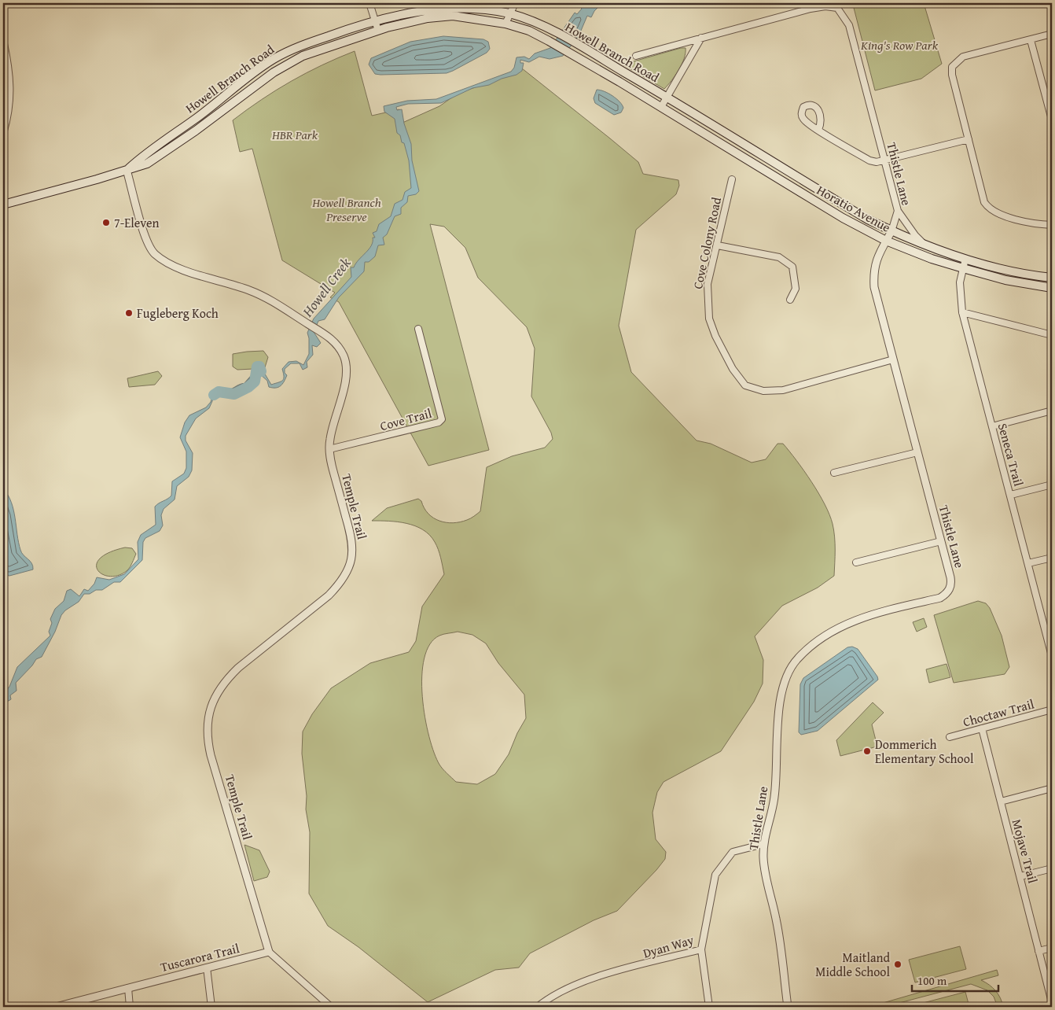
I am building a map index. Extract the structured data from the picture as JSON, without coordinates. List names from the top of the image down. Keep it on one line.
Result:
{"streets":{"main road":["Howell Branch Road","Horatio Avenue"],"street":["Thistle Lane","Cove Colony Road","Cove Trail","Seneca Trail","Temple Trail","Choctaw Trail","Mojave Trail","Dyan Way","Tuscarora Trail"]},"crossings":[["Howell Branch Road","Horatio Avenue"],["Howell Branch Road","Temple Trail"],["Thistle Lane","Horatio Avenue"],["Thistle Lane","Cove Colony Road"],["Thistle Lane","Dyan Way"],["Horatio Avenue","Seneca Trail"],["Cove Trail","Temple Trail"],["Temple Trail","Tuscarora Trail"],["Choctaw Trail","Mojave Trail"]],"water":["Howell Creek"],"parks":["King's Row Park","HBR Park","Howell Branch Preserve"],"places":["7-Eleven","Fugleberg Koch","Dommerich Elementary School","Maitland Middle School"],"scale_bar":"100 m"}
